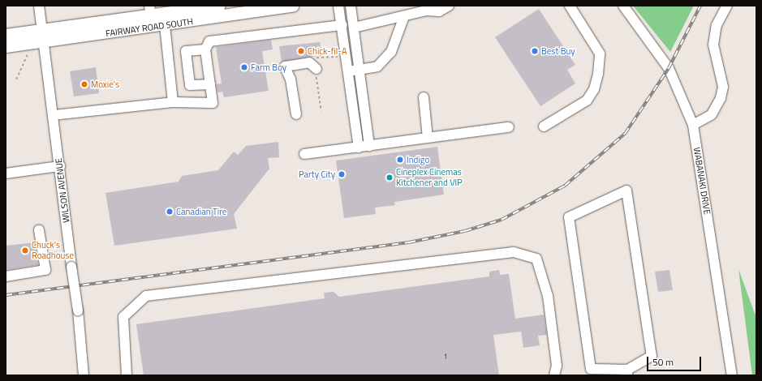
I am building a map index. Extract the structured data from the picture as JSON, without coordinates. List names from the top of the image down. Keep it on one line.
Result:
{"streets":{"main road":["FAIRWAY ROAD SOUTH"],"street":["WABANAKI DRIVE","WILSON AVENUE"]},"crossings":[["FAIRWAY ROAD SOUTH","WILSON AVENUE"]],"places":["Chick-fil-A","Best Buy","Farm Boy","Moxie's","Indigo","Party City","Cineplex Cinemas Kitchener and VIP","Canadian Tire","Chuck's Roadhouse"],"house_numbers":["1"],"scale_bar":"50 m"}
